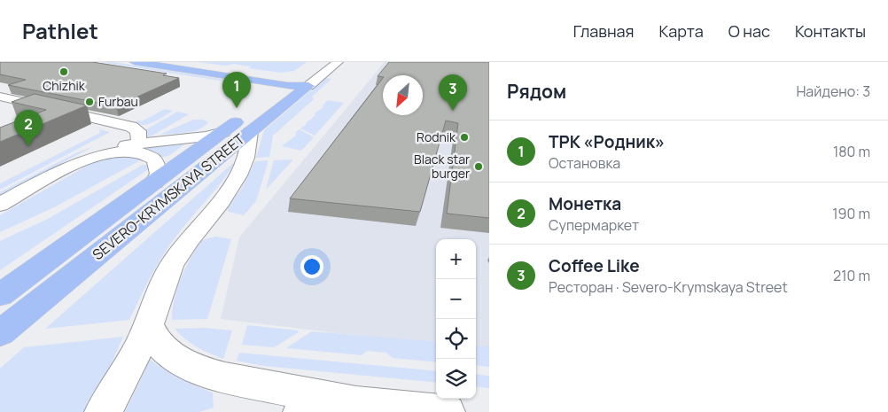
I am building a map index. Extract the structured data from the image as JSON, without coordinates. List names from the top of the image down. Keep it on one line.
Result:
{"streets":{"main road":["SEVERO-KRYMSKAYA STREET"]},"places":["Chizhik","Furbau","Rodnik","Black star burger"],"north":"bottom left","page":{"header":"Pathlet","nav":["Главная","Карта","О нас","Контакты"],"heading":["Рядом","Найдено: 3"],"pins":["1","3","2"],"list":[{"mark":"1","name":"ТРК «Родник»","note":"Остановка","value":"180 m"},{"mark":"2","name":"Монетка","note":"Супермаркет","value":"190 m"},{"mark":"3","name":"Coffee Like","note":"Ресторан · Severo-Krymskaya Street","value":"210 m"}],"map_buttons":["+","−"]}}
